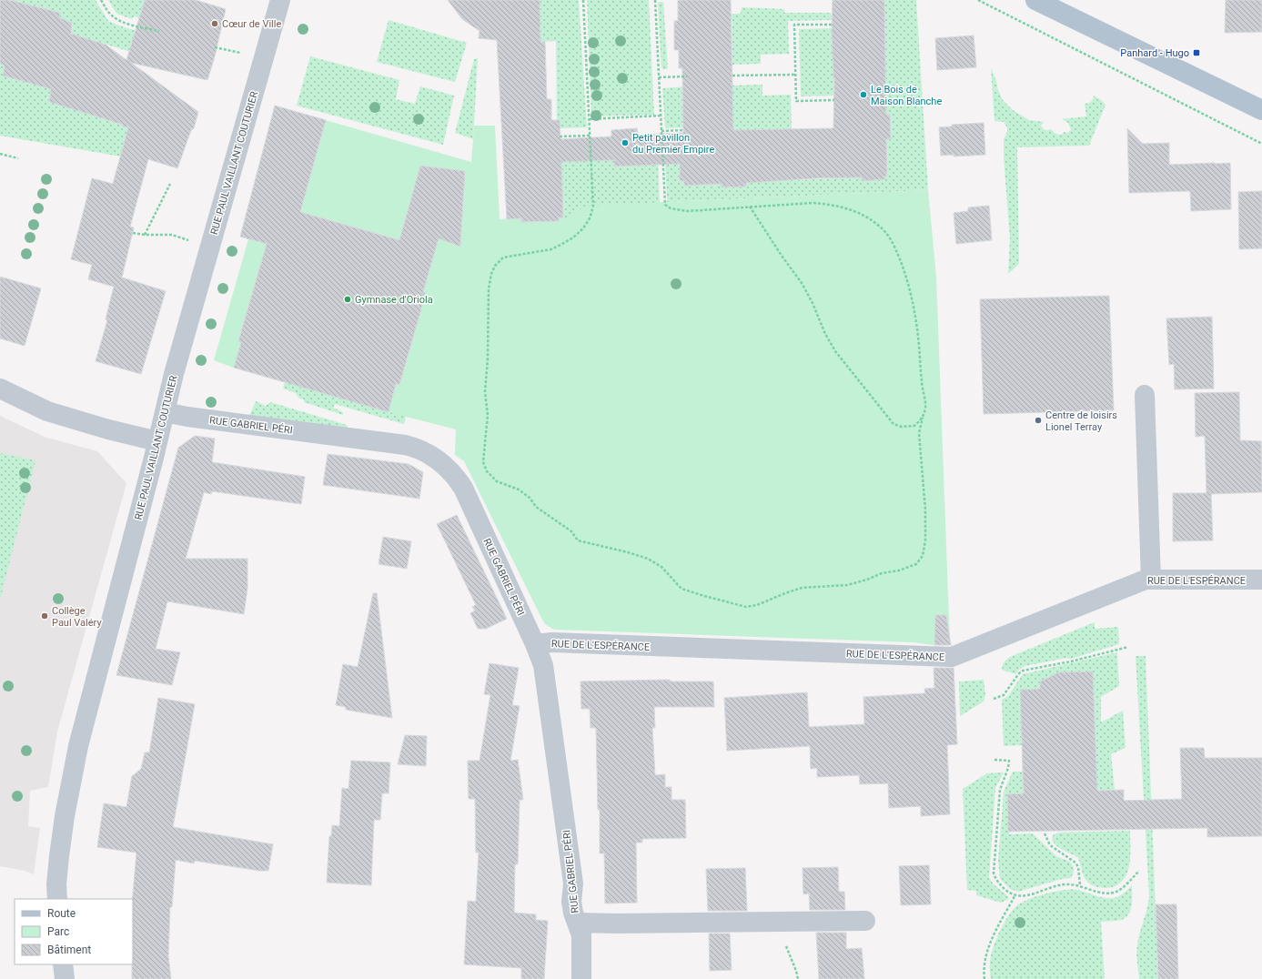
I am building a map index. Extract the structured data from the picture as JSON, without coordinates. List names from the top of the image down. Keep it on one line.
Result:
{"streets":{"street":["RUE PAUL VAILLANT COUTURIER","RUE GABRIEL PÉRI","RUE DE L'ESPÉRANCE"]},"crossings":[["RUE PAUL VAILLANT COUTURIER","RUE GABRIEL PÉRI"],["RUE GABRIEL PÉRI","RUE DE L'ESPÉRANCE"]],"places":{"other":["Cœur de Ville","Le Bois de Maison Blanche","Petit pavillon du Premier Empire","Gymnase d'Oriola","Centre de loisirs Lionel Terray","Collège Paul Valéry"],"transit":["Panhard - Hugo"]},"legend":["Route","Parc","Bâtiment"]}
